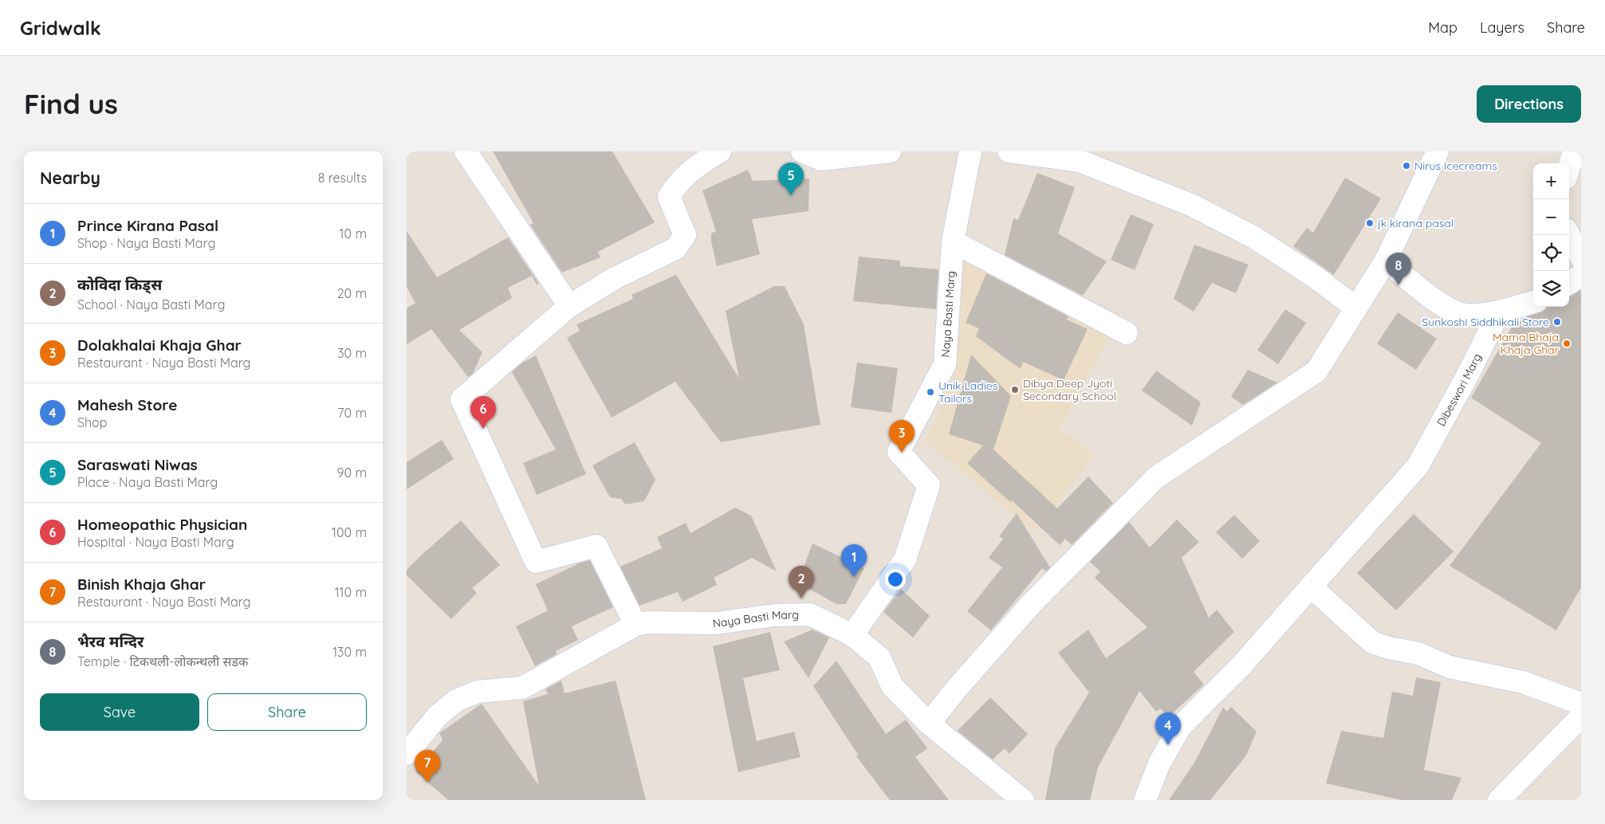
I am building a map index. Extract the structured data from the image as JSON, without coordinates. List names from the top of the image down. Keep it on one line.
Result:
{"streets":{"street":["Naya Basti Marg","Dibeswori Marg"]},"places":["Nirus Icecreams","jk kirana pasal","Sunkoshi Siddhikali Store","Mama Bhaja Khaja Ghar","Dibya Deep Jyoti Secondary School","Unik Ladies Tailors"],"page":{"header":"Gridwalk","nav":["Map","Layers","Share"],"buttons":["Directions",["Save","Share"]],"title":"Find us","heading":["Nearby","8 results"],"pins":["5","8","6","3","1","2","4","7"],"map_buttons":["+","−"],"list":[{"mark":"1","name":"Prince Kirana Pasal","note":"Shop · Naya Basti Marg","value":"10 m"},{"mark":"2","name":"कोविदा किड्स","note":"School · Naya Basti Marg","value":"20 m"},{"mark":"3","name":"Dolakhalai Khaja Ghar","note":"Restaurant · Naya Basti Marg","value":"30 m"},{"mark":"4","name":"Mahesh Store","note":"Shop","value":"70 m"},{"mark":"5","name":"Saraswati Niwas","note":"Place · Naya Basti Marg","value":"90 m"},{"mark":"6","name":"Homeopathic Physician","note":"Hospital · Naya Basti Marg","value":"100 m"},{"mark":"7","name":"Binish Khaja Ghar","note":"Restaurant · Naya Basti Marg","value":"110 m"},{"mark":"8","name":"भैरव मन्दिर","note":"Temple · टिकथली-लोकन्थली सडक","value":"130 m"}]}}
